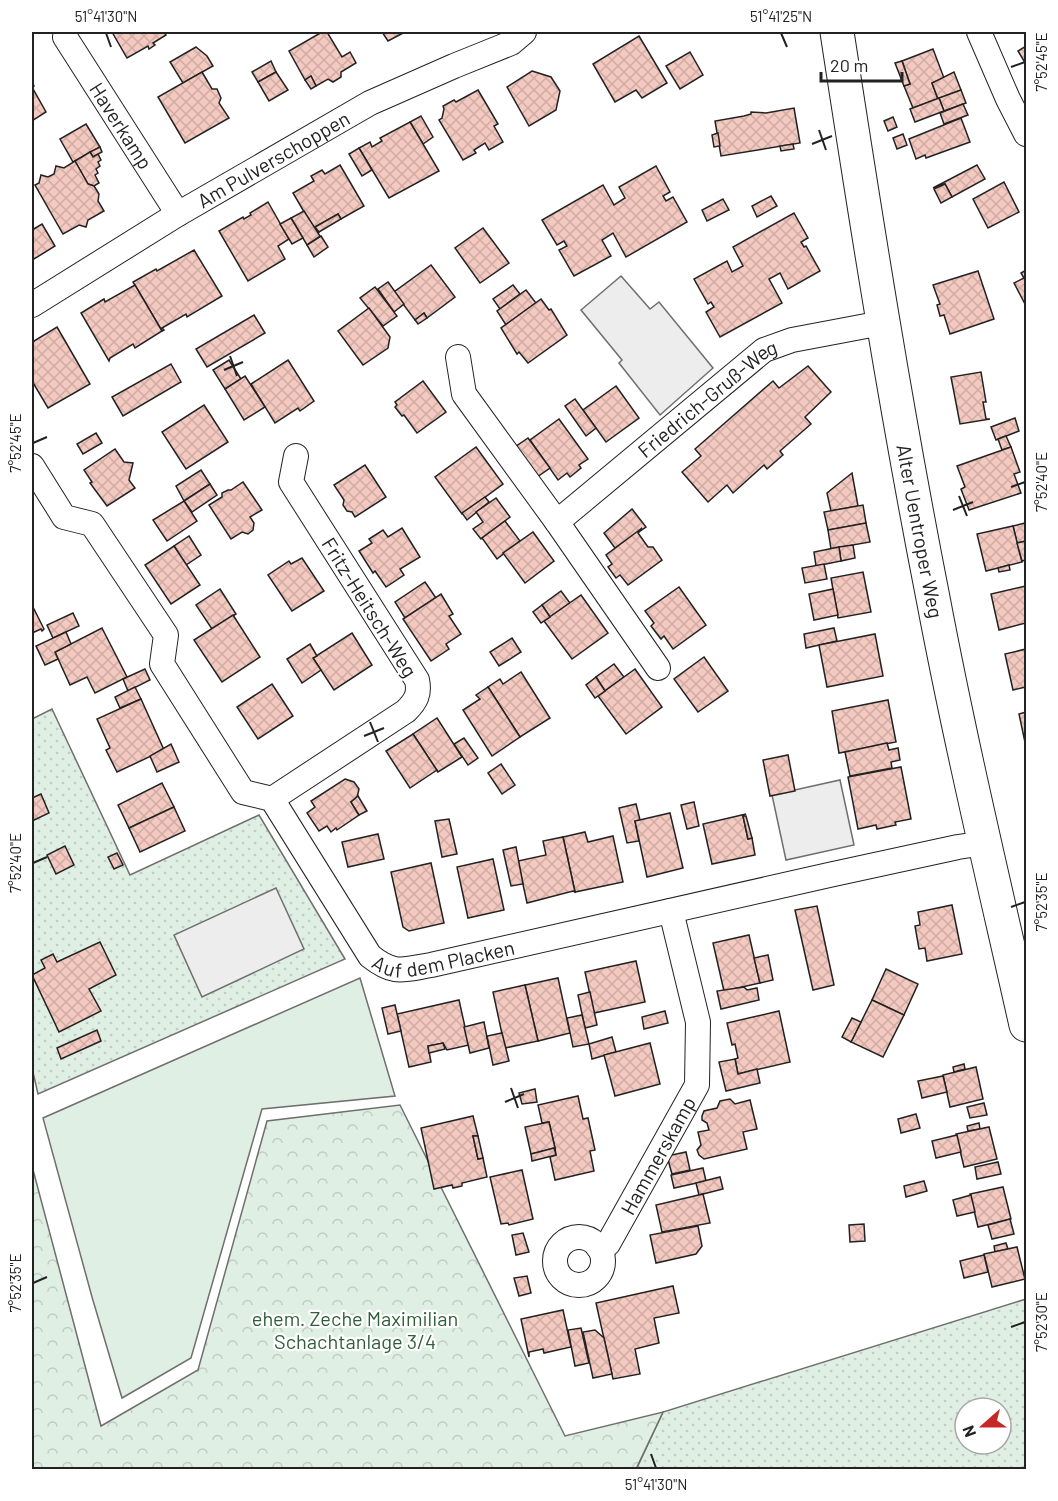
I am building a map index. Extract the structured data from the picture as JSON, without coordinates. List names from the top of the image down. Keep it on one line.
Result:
{"streets":{"street":["Haverkamp","Am Pulverschoppen","Friedrich-Gruß-Weg","Alter Uentroper Weg","Fritz-Heitsch-Weg","Auf dem Placken","Hammerskamp"]},"crossings":[["Haverkamp","Am Pulverschoppen"],["Friedrich-Gruß-Weg","Alter Uentroper Weg"],["Alter Uentroper Weg","Auf dem Placken"],["Fritz-Heitsch-Weg","Auf dem Placken"],["Auf dem Placken","Hammerskamp"]],"parks":["ehem. Zeche Maximilian Schachtanlage 3/4"],"scale_bar":"20 m","north":"left","coordinates":["51°41'30\"N","51°41'25\"N","7°52'45\"E","7°52'40\"E","7°52'35\"E","7°52'30\"E"]}
